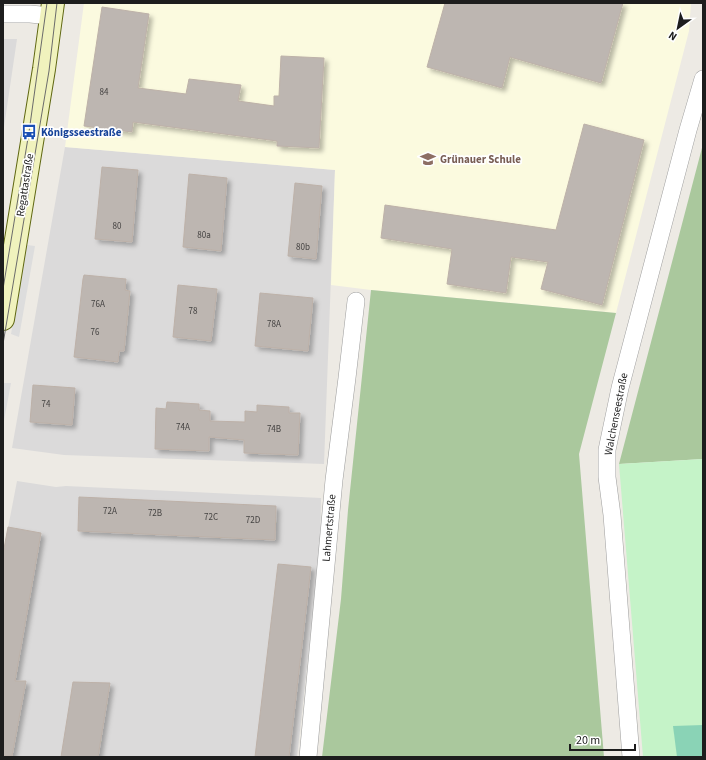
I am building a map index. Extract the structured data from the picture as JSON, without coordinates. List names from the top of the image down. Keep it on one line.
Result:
{"streets":{"main road":["Regattastraße"],"street":["Walchenseestraße","Lahmertstraße"]},"places":{"bus stop":["Königsseestraße"],"school or university":["Grünauer Schule"]},"house_numbers":["84","80","80a","80b","76A","78","78A","76","74","74A","74B","72A","72B","72C","72D"],"scale_bar":"20 m","north":"bottom left"}
